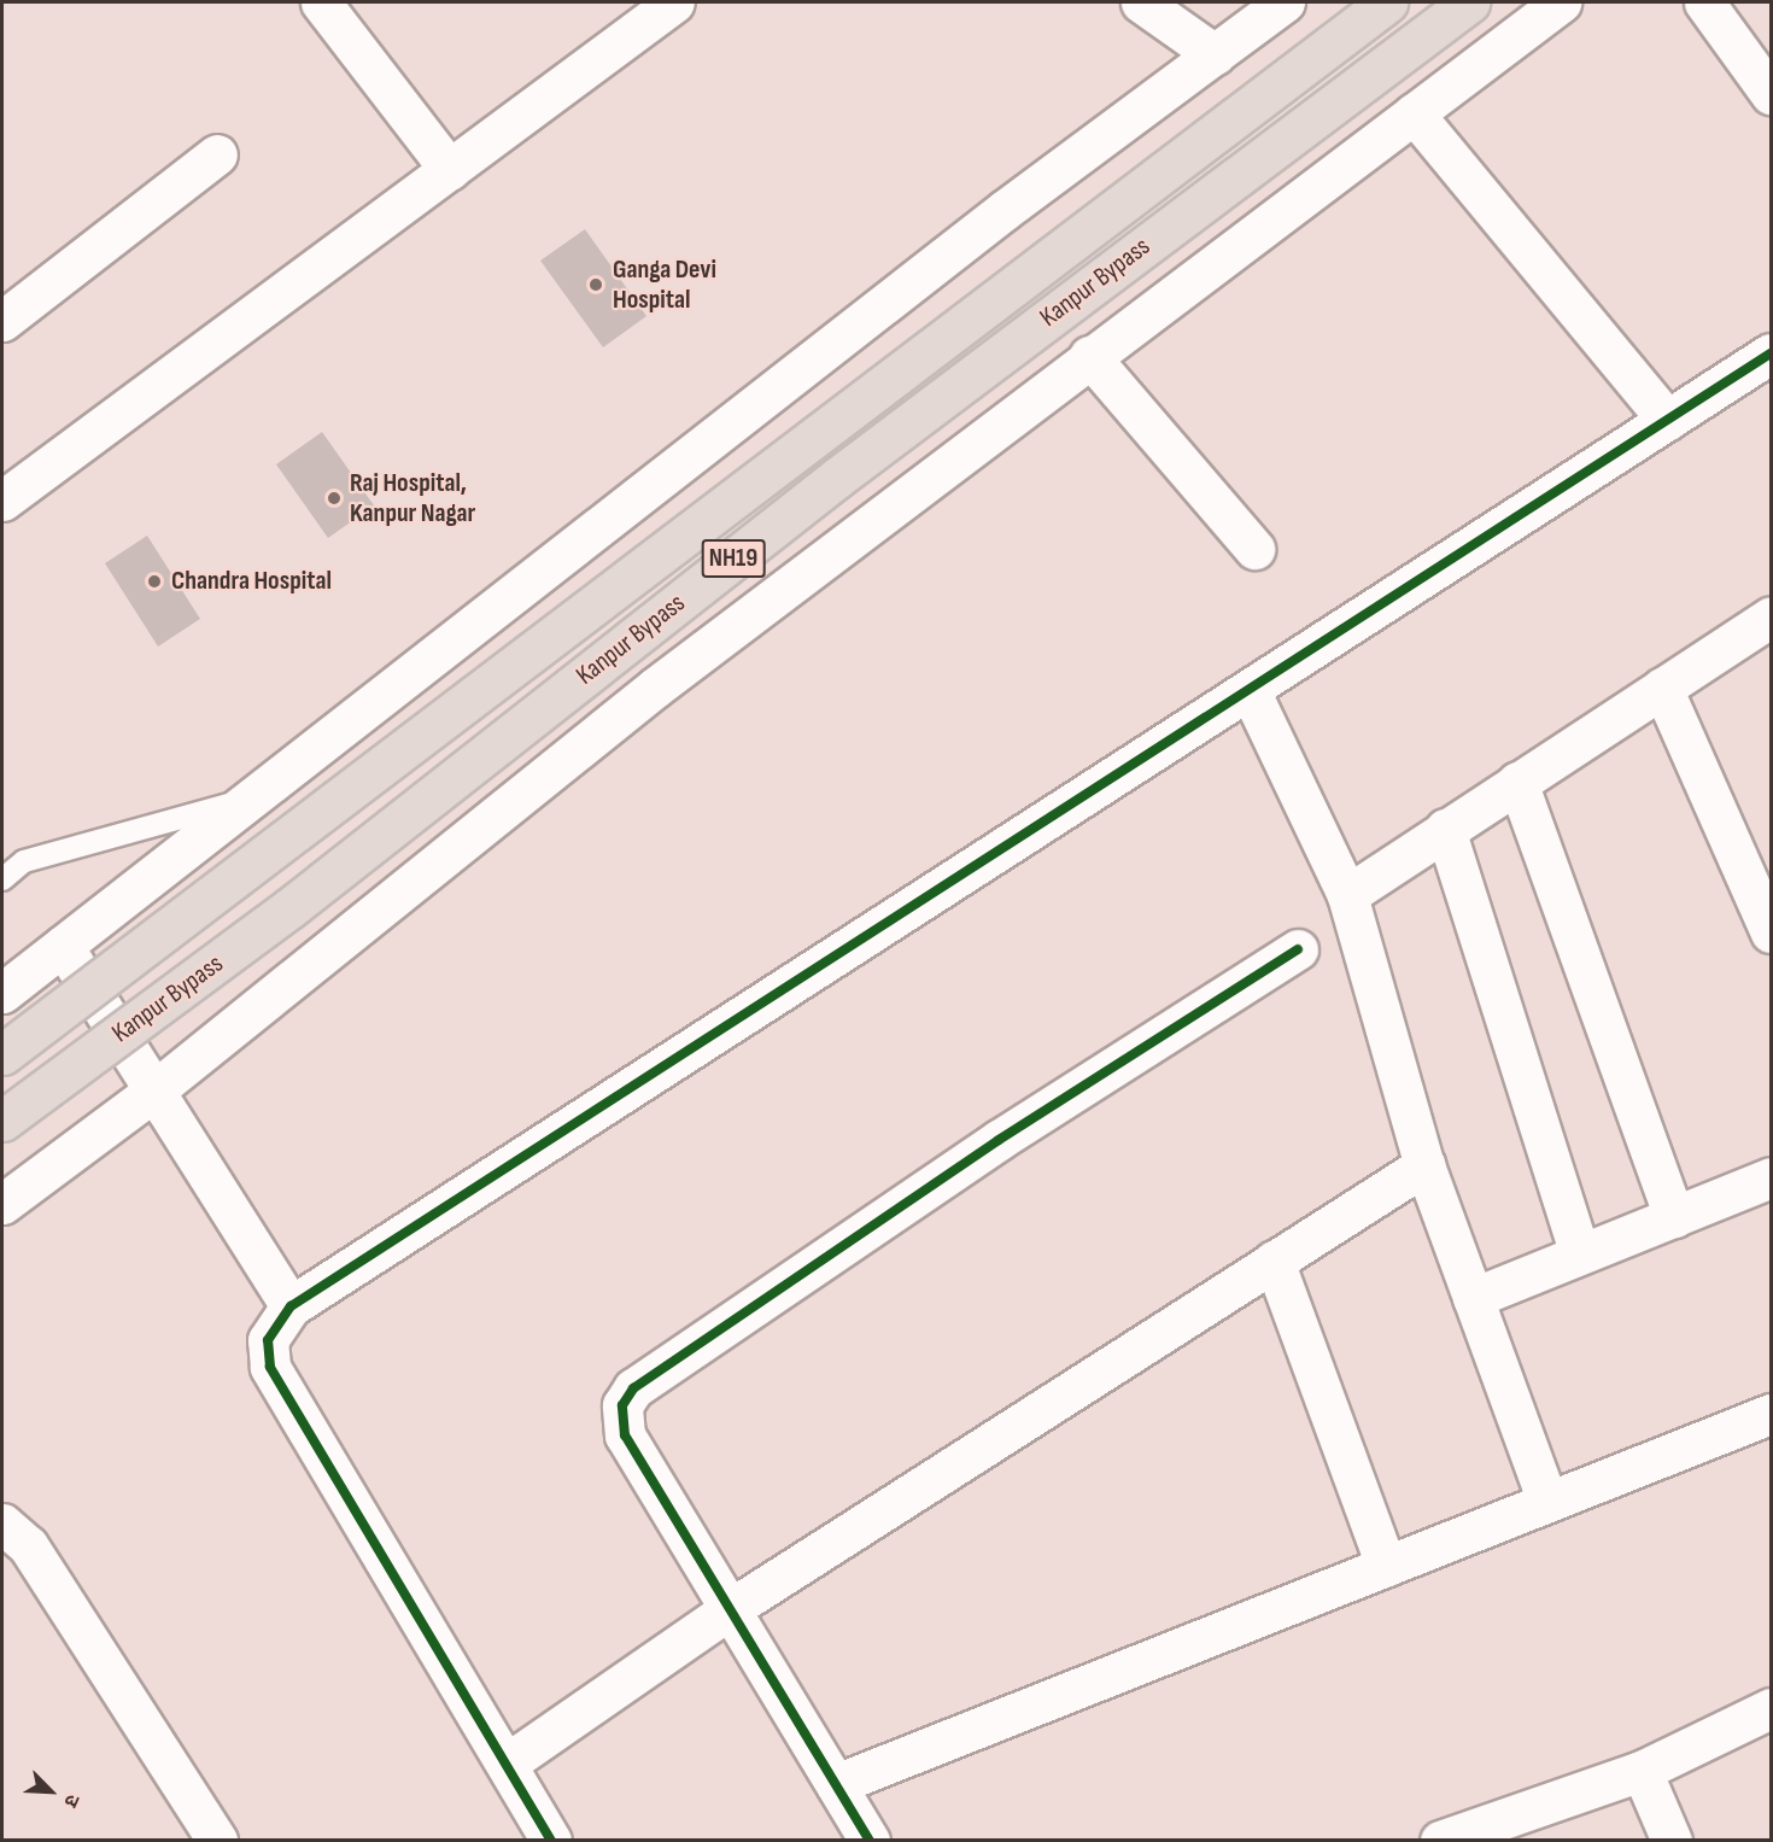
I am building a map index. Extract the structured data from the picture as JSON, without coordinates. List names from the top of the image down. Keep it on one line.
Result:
{"streets":{"highway":["Kanpur Bypass","NH19"]},"places":["Ganga Devi Hospital","Raj Hospital, Kanpur Nagar","Chandra Hospital"],"north":"bottom right"}
